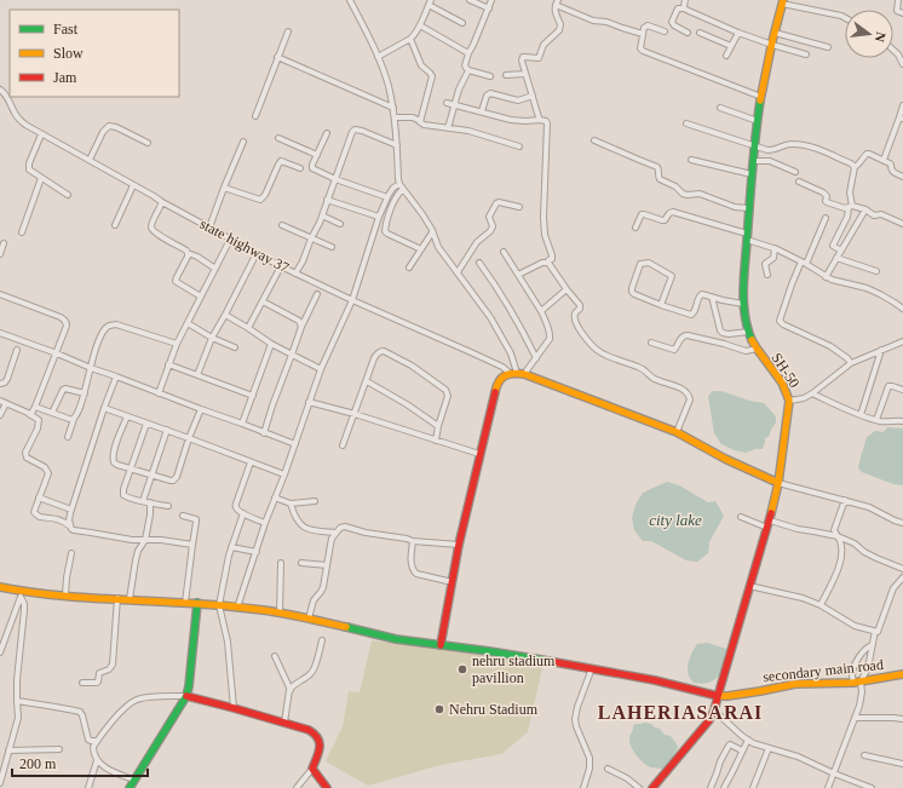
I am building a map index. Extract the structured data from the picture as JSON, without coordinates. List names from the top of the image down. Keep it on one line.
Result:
{"streets":{"main road":["SH-50","secondary main road"],"street":["state highway 37"]},"crossings":[["SH-50","secondary main road"]],"districts":["LAHERIASARAI"],"water":["city lake"],"places":["nehru stadium pavillion","Nehru Stadium"],"legend":["Fast","Slow","Jam"],"scale_bar":"200 m","north":"right"}
